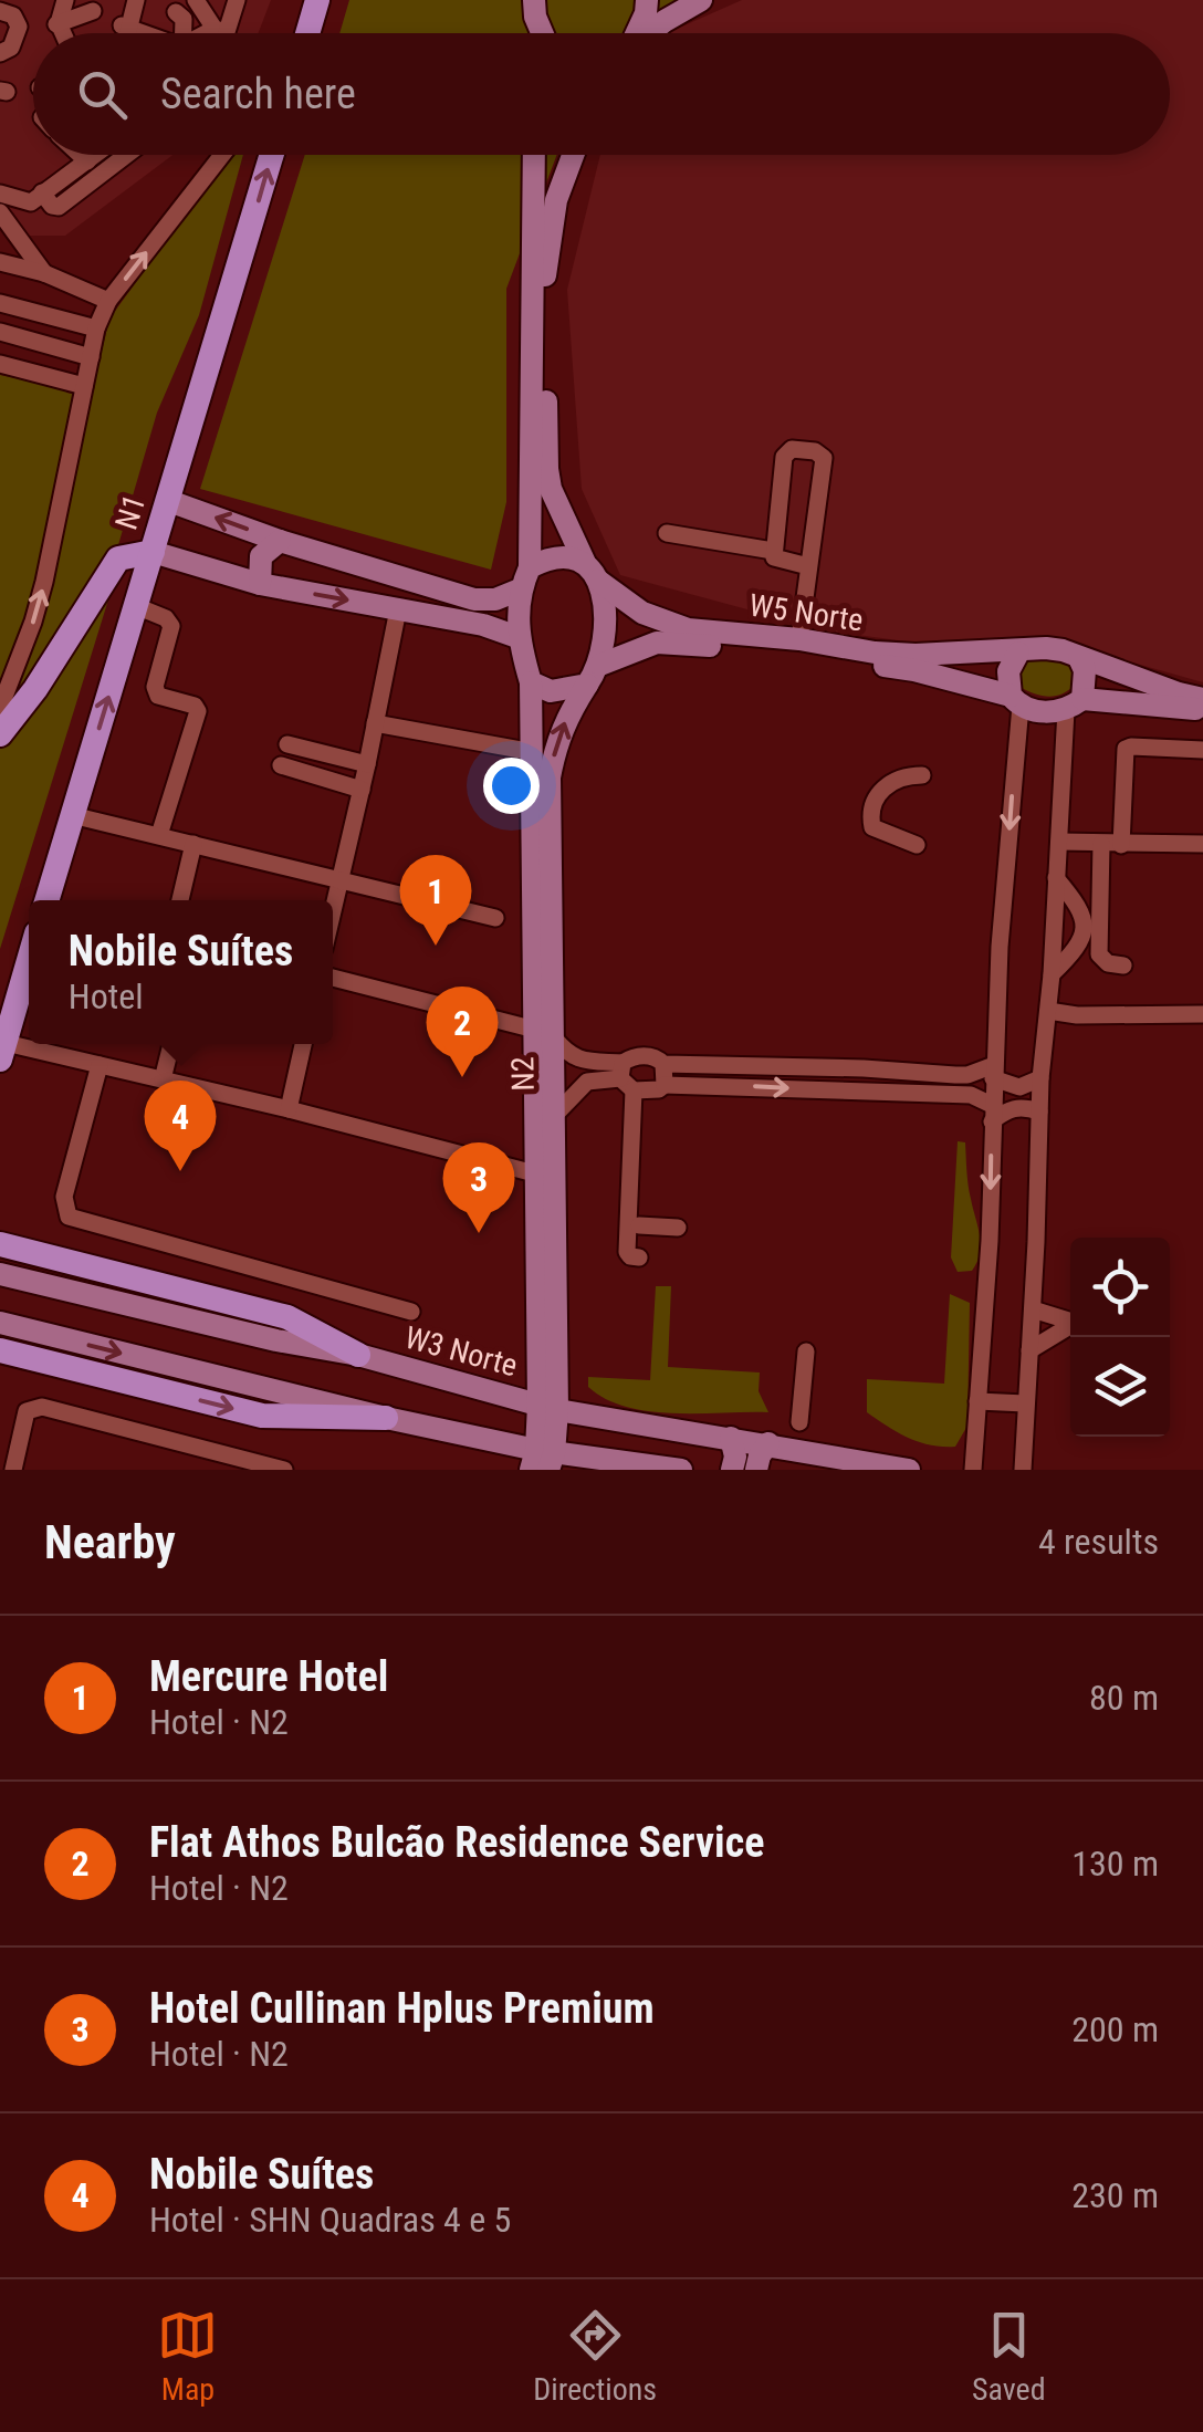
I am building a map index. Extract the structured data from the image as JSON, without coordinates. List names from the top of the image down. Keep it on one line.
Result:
{"streets":{"highway":["N1"],"main road":["W5 Norte","N2","W3 Norte"]},"crossings":[["W5 Norte","N2"],["N2","W3 Norte"]],"one_way":["N1"],"page":{"search":"Search here","pins":["1","2","4","3"],"popup":["Nobile Suítes","Hotel"],"heading":["Nearby","4 results"],"list":[{"mark":"1","name":"Mercure Hotel","note":"Hotel · N2","value":"80 m"},{"mark":"2","name":"Flat Athos Bulcão Residence Service","note":"Hotel · N2","value":"130 m"},{"mark":"3","name":"Hotel Cullinan Hplus Premium","note":"Hotel · N2","value":"200 m"},{"mark":"4","name":"Nobile Suítes","note":"Hotel · SHN Quadras 4 e 5","value":"230 m"}],"nav":["Map","Directions","Saved"]}}
